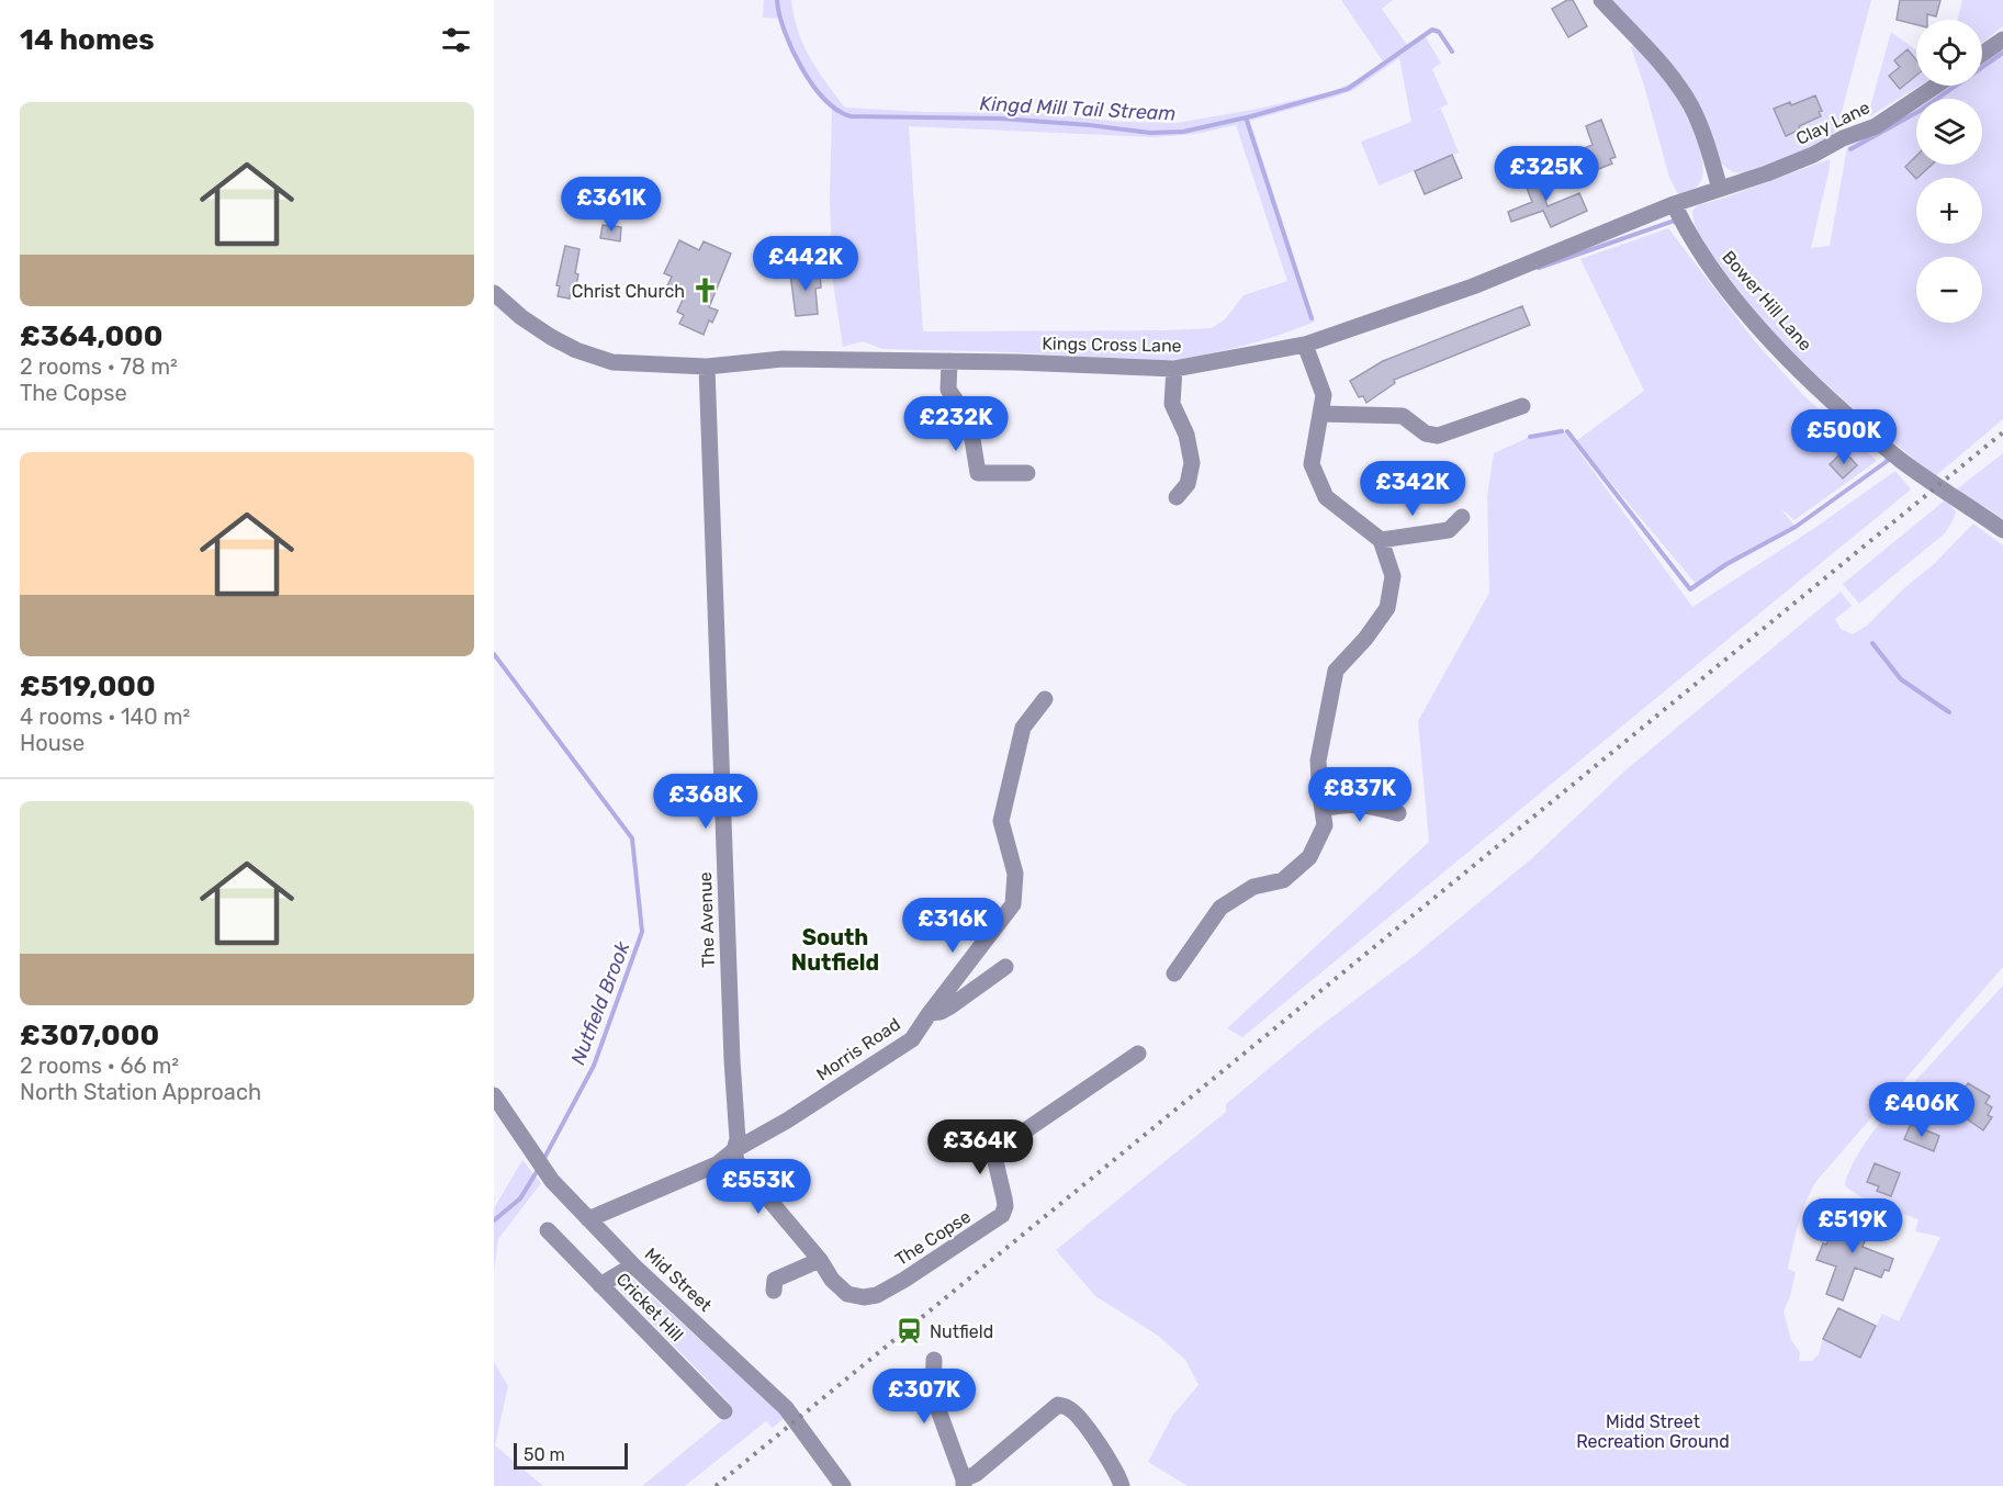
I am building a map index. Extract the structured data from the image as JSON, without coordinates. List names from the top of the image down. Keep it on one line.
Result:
{"streets":{"street":["Clay Lane","Bower Hill Lane","Kings Cross Lane","The Avenue","Morris Road","The Copse","Mid Street","Cricket Hill"]},"crossings":[["Clay Lane","Kings Cross Lane"],["Bower Hill Lane","Kings Cross Lane"],["Kings Cross Lane","The Avenue"],["The Avenue","Morris Road"]],"districts":["South Nutfield"],"water":["Kingd Mill Tail Stream","Nutfield Brook"],"parks":["Midd Street Recreation Ground"],"places":{"church":["Christ Church"],"station":["Nutfield"]},"scale_bar":"50 m","page":{"heading":"14 homes","map_buttons":["+","−"],"list":[{"name":"£364,000","note":"2 rooms · 78 m² · The Copse"},{"name":"£519,000","note":"4 rooms · 140 m² · House"},{"name":"£307,000","note":"2 rooms · 66 m² · North Station Approach"}],"price":["£325K","£361K","£442K","£232K","£500K","£342K","£837K","£368K","£316K","£406K","£364K","£553K","£519K","£307K"],"scale":"50 m"}}
